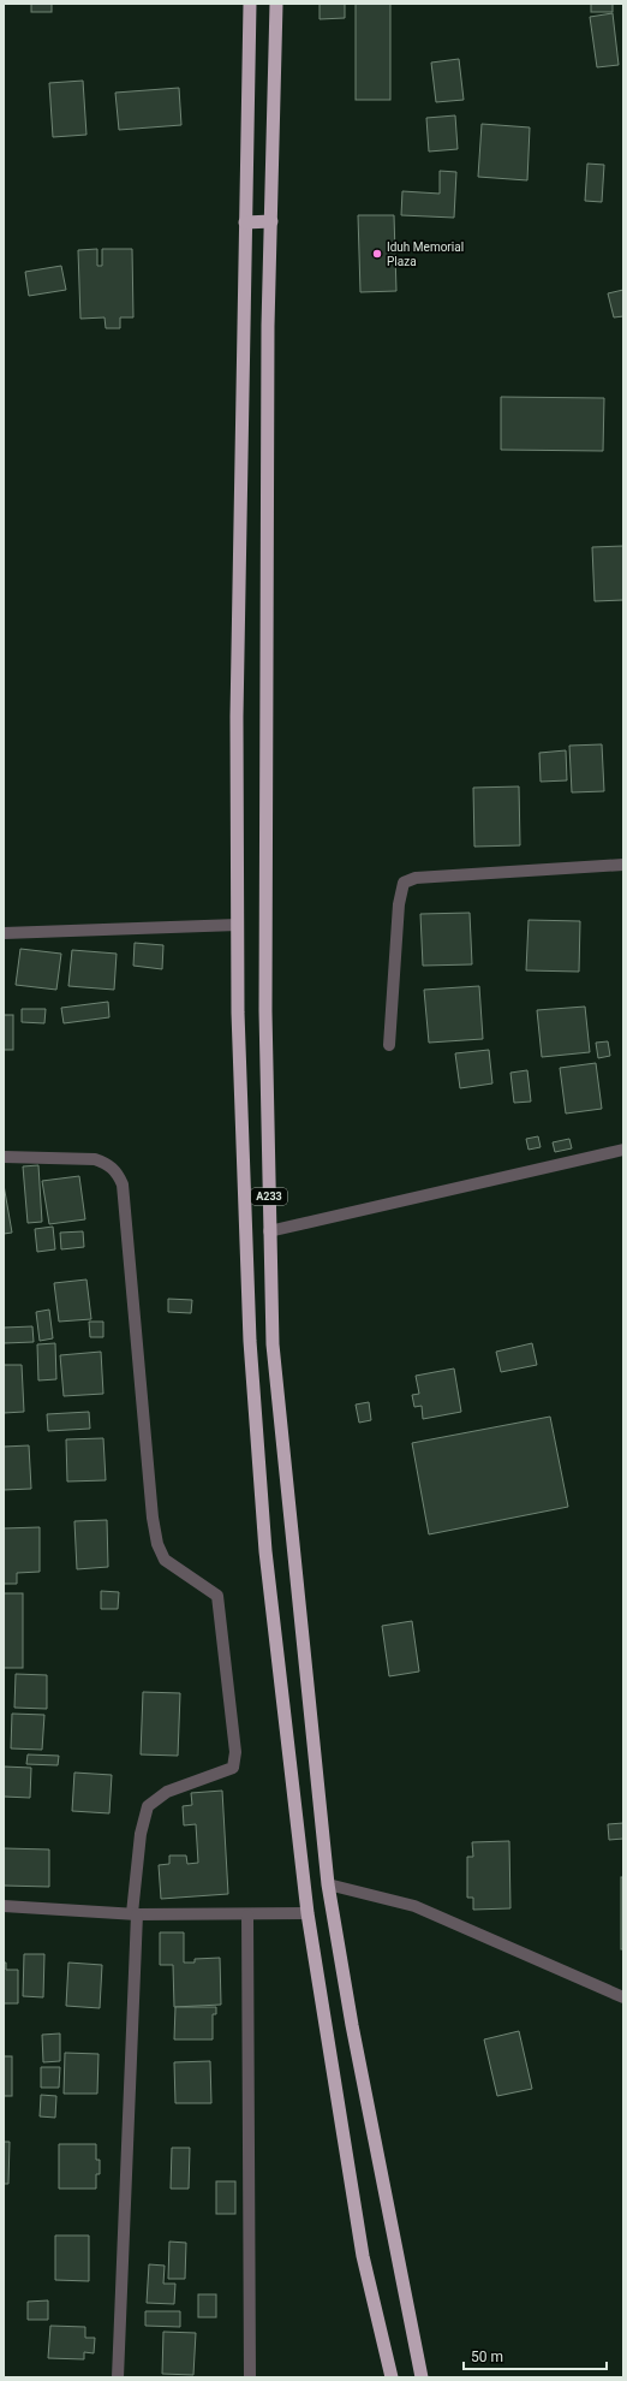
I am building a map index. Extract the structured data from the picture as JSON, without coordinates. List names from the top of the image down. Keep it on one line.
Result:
{"streets":{"highway":["A233"]},"places":["Iduh Memorial Plaza"],"scale_bar":"50 m"}
